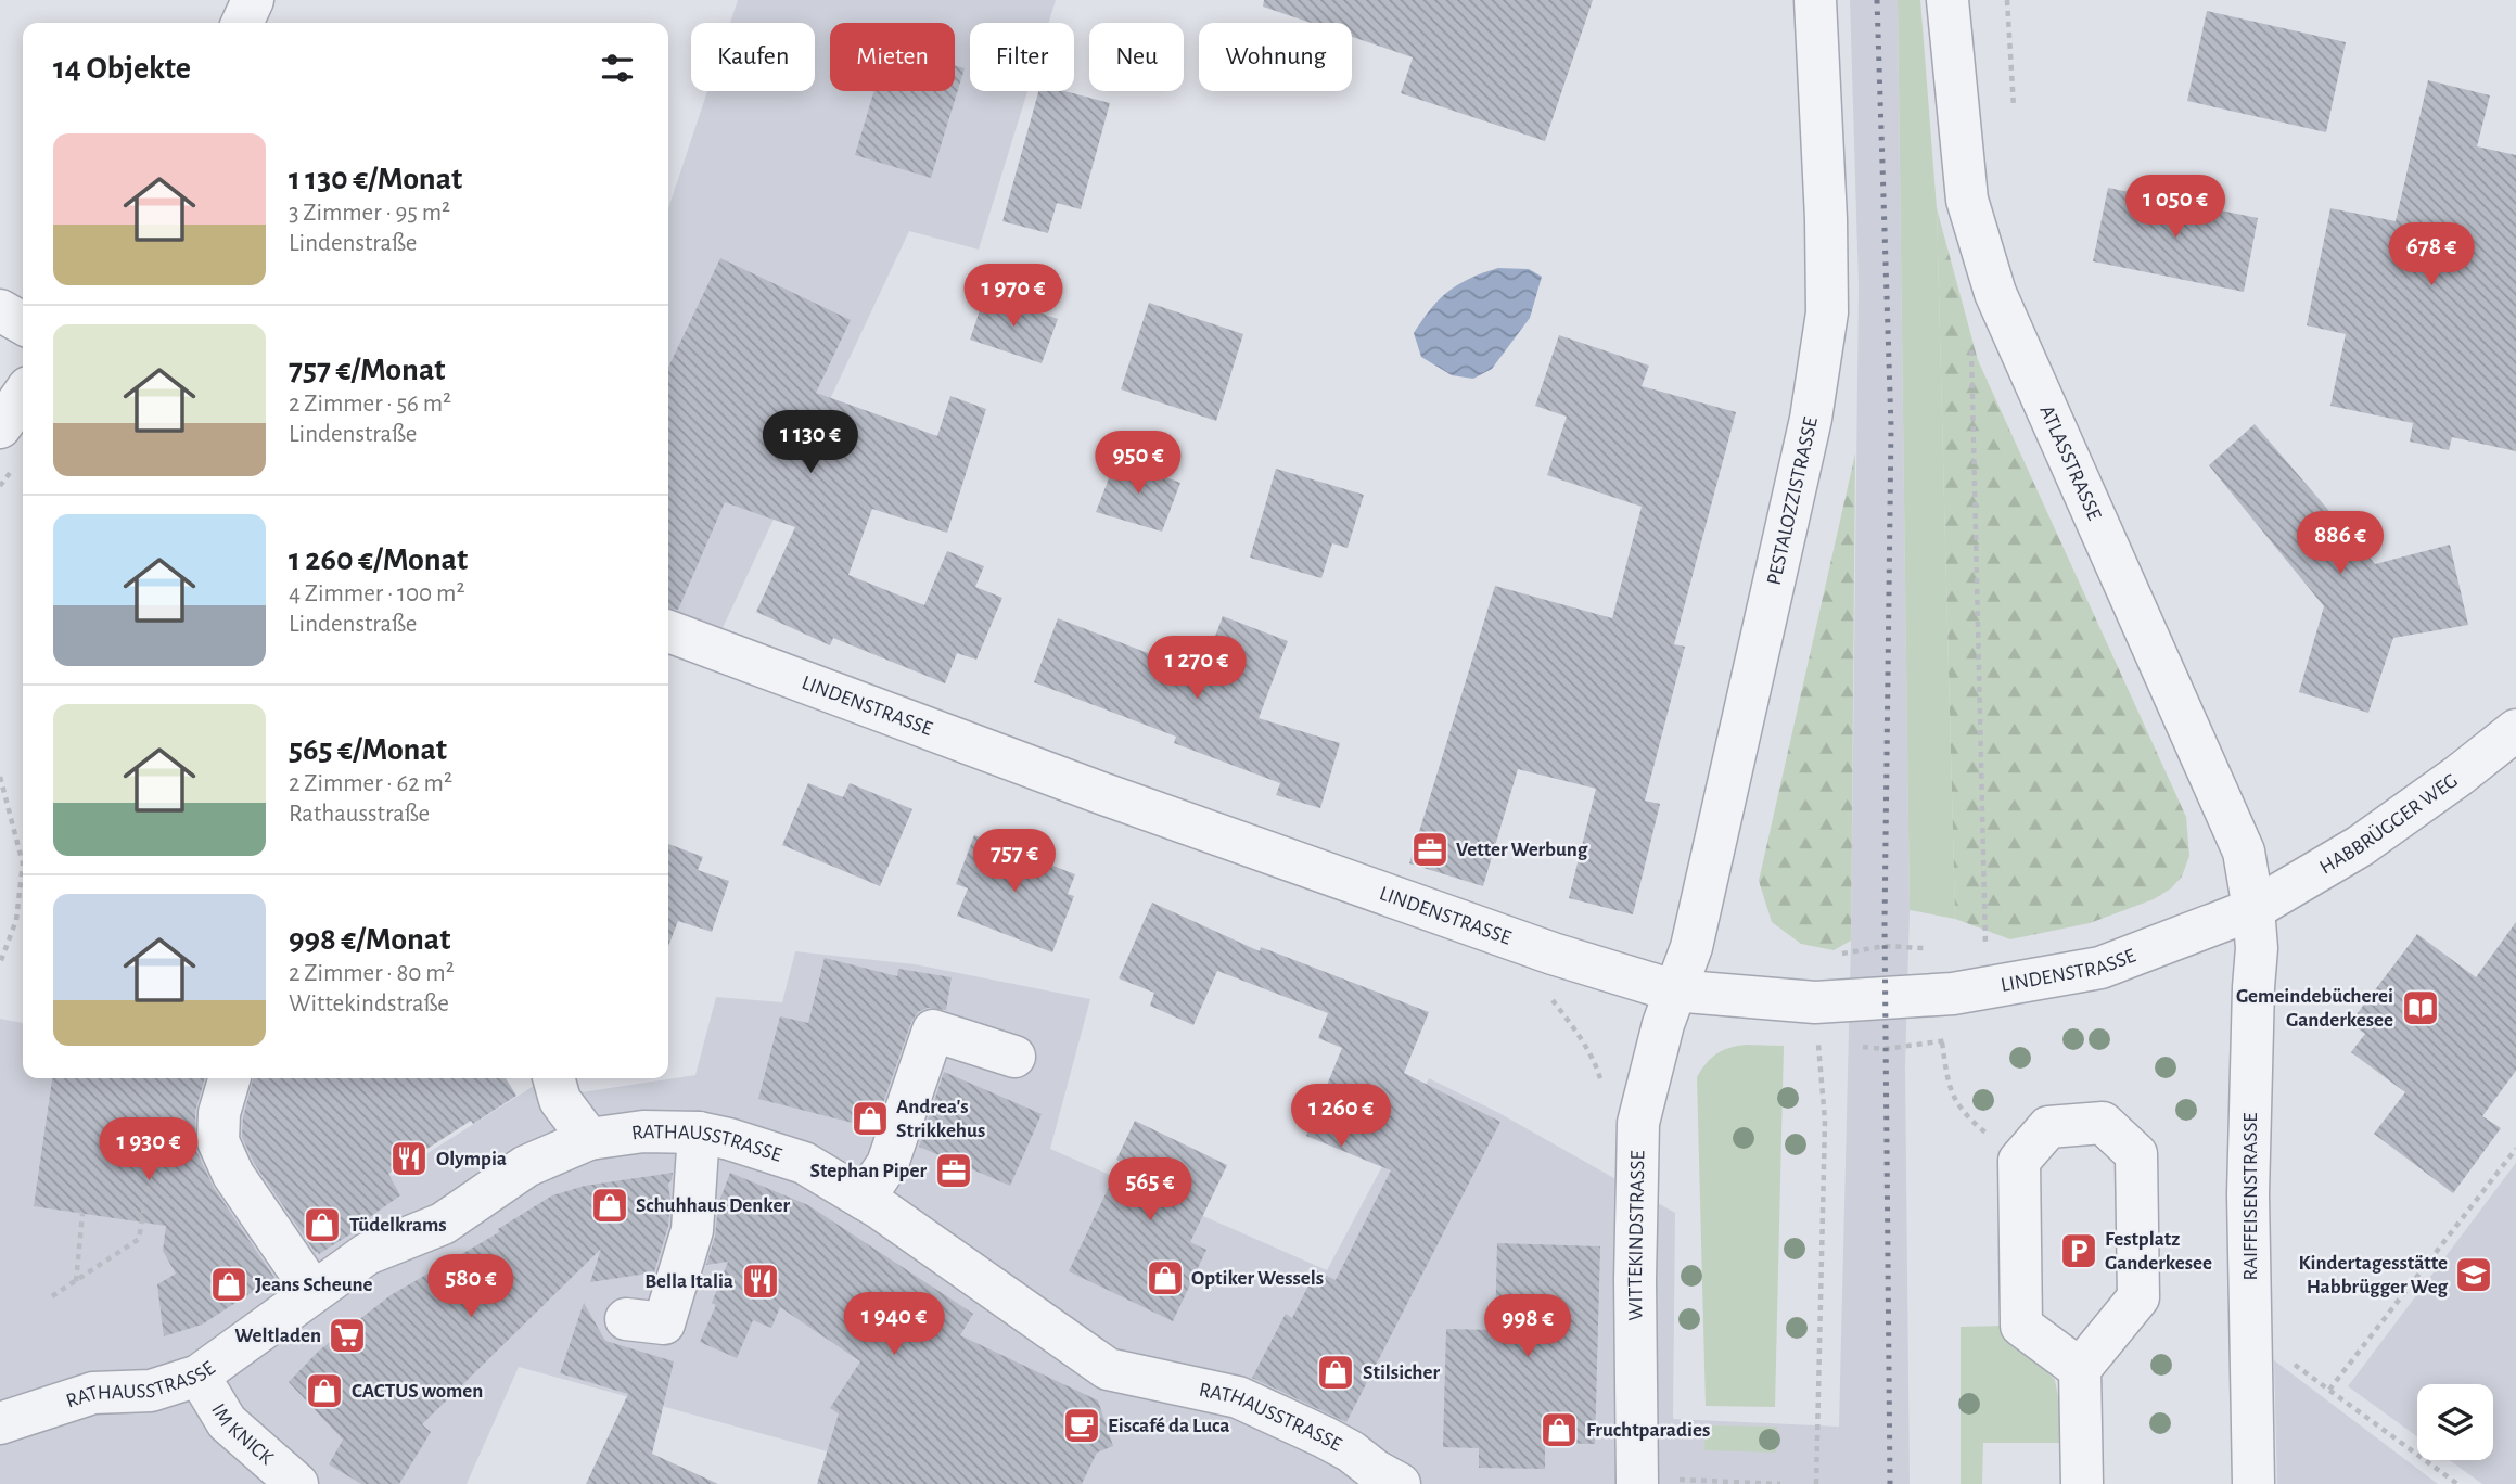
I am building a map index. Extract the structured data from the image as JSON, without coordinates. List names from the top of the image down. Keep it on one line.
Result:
{"streets":{"street":["ATLASSTRASSE","PESTALOZZISTRASSE","LINDENSTRASSE","HABBRÜGGER WEG","RATHAUSSTRASSE","RAIFFEISENSTRASSE","WITTEKINDSTRASSE","IM KNICK"]},"crossings":[["ATLASSTRASSE","LINDENSTRASSE"],["ATLASSTRASSE","HABBRÜGGER WEG"],["ATLASSTRASSE","RAIFFEISENSTRASSE"],["PESTALOZZISTRASSE","LINDENSTRASSE"],["PESTALOZZISTRASSE","WITTEKINDSTRASSE"],["LINDENSTRASSE","HABBRÜGGER WEG"],["LINDENSTRASSE","RAIFFEISENSTRASSE"],["LINDENSTRASSE","WITTEKINDSTRASSE"],["HABBRÜGGER WEG","RAIFFEISENSTRASSE"],["RATHAUSSTRASSE","IM KNICK"]],"places":{"office":["Vetter Werbung","Stephan Piper"],"library":["Gemeindebücherei Ganderkesee"],"shop":["Andrea's Strikkehus","Schuhhaus Denker","Tüdelkrams","Optiker Wessels","Jeans Scheune","Stilsicher","CACTUS women","Fruchtparadies"],"restaurant":["Olympia","Bella Italia"],"parking":["Festplatz Ganderkesee"],"school or university":["Kindertagesstätte Habbrügger Weg"],"supermarket":["Weltladen"],"cafe":["Eiscafé da Luca"]},"page":{"chip":["Kaufen","Mieten","Filter","Neu","Wohnung"],"heading":"14 Objekte","list":[{"name":"1 130 €/Monat","note":"3 Zimmer · 95 m² · Lindenstraße"},{"name":"757 €/Monat","note":"2 Zimmer · 56 m² · Lindenstraße"},{"name":"1 260 €/Monat","note":"4 Zimmer · 100 m² · Lindenstraße"},{"name":"565 €/Monat","note":"2 Zimmer · 62 m² · Rathausstraße"},{"name":"998 €/Monat","note":"2 Zimmer · 80 m² · Wittekindstraße"}],"price":["1 050 €","678 €","1 970 €","1 130 €","950 €","886 €","1 270 €","757 €","1 260 €","1 930 €","565 €","580 €","1 940 €","998 €"]}}
